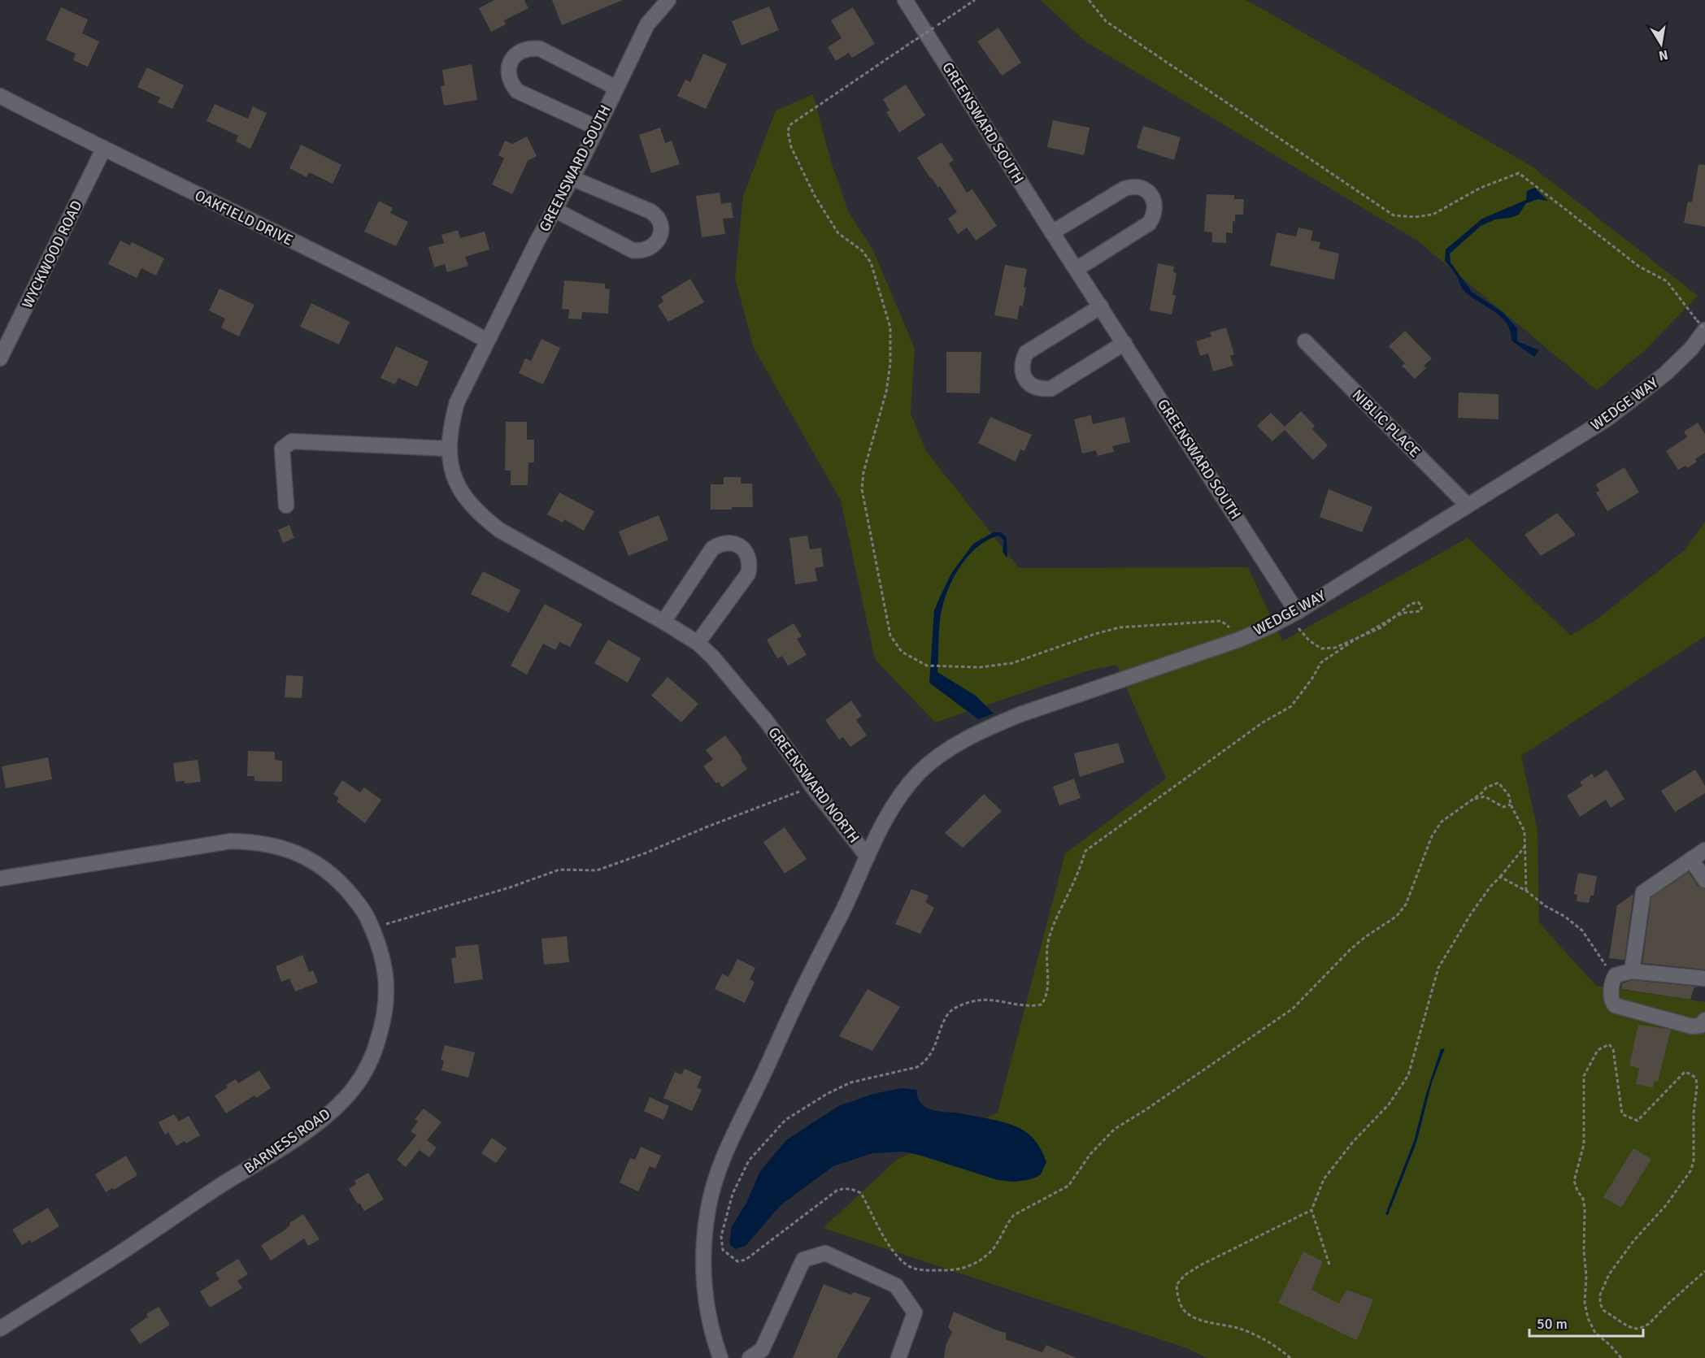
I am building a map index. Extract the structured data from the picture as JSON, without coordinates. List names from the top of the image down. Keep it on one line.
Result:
{"streets":{"street":["GREENSWARD SOUTH","OAKFIELD DRIVE","WYCKWOOD ROAD","WEDGE WAY","NIBLIC PLACE","GREENSWARD NORTH","BARNESS ROAD"]},"crossings":[["GREENSWARD SOUTH","OAKFIELD DRIVE"],["GREENSWARD SOUTH","WEDGE WAY"],["GREENSWARD SOUTH","GREENSWARD NORTH"],["OAKFIELD DRIVE","WYCKWOOD ROAD"],["OAKFIELD DRIVE","GREENSWARD NORTH"],["WEDGE WAY","NIBLIC PLACE"],["WEDGE WAY","GREENSWARD NORTH"]],"scale_bar":"50 m","north":"bottom"}
